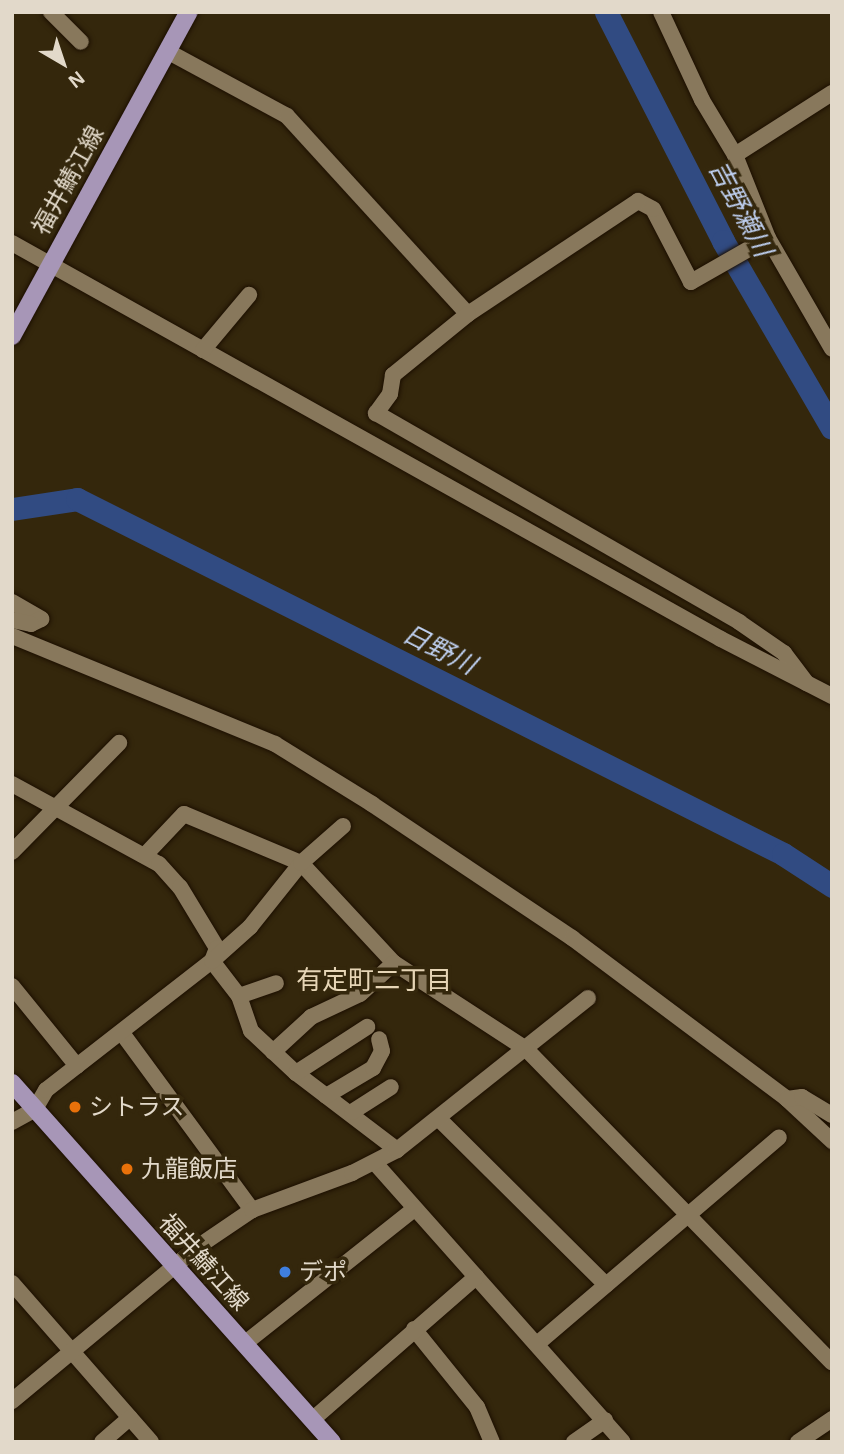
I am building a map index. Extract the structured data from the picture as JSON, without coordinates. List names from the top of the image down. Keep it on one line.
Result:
{"streets":{"main road":["福井鯖江線"]},"districts":["有定町二丁目"],"water":["吉野瀬川","日野川"],"places":["シトラス","九龍飯店","デポ"],"north":"bottom right"}
